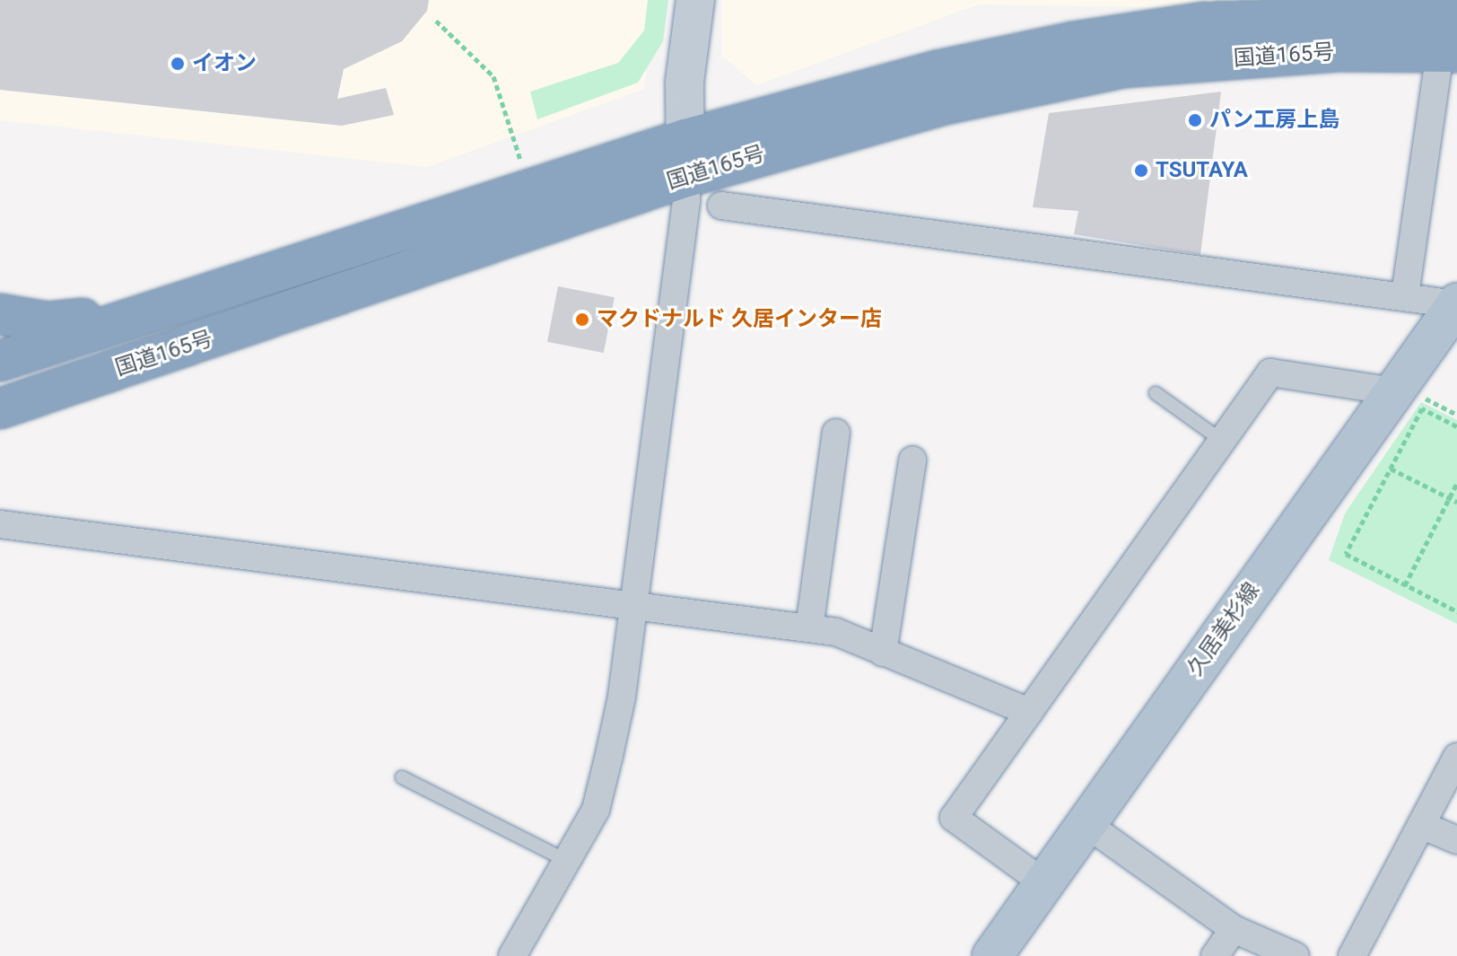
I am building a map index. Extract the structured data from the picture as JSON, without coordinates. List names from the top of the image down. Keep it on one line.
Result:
{"streets":{"highway":["国道165号"],"main road":["久居美杉線"]},"places":["イオン","パン工房上島","TSUTAYA","マクドナルド 久居インター店"]}
